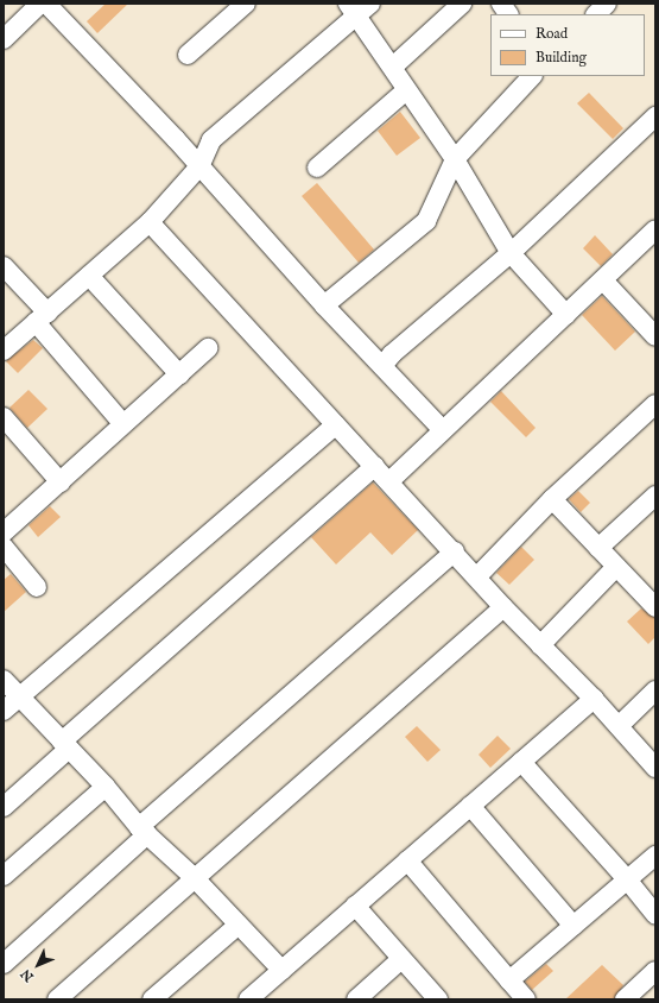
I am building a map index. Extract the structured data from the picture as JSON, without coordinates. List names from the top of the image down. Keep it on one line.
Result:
{"legend":["Road","Building"],"north":"bottom left"}
